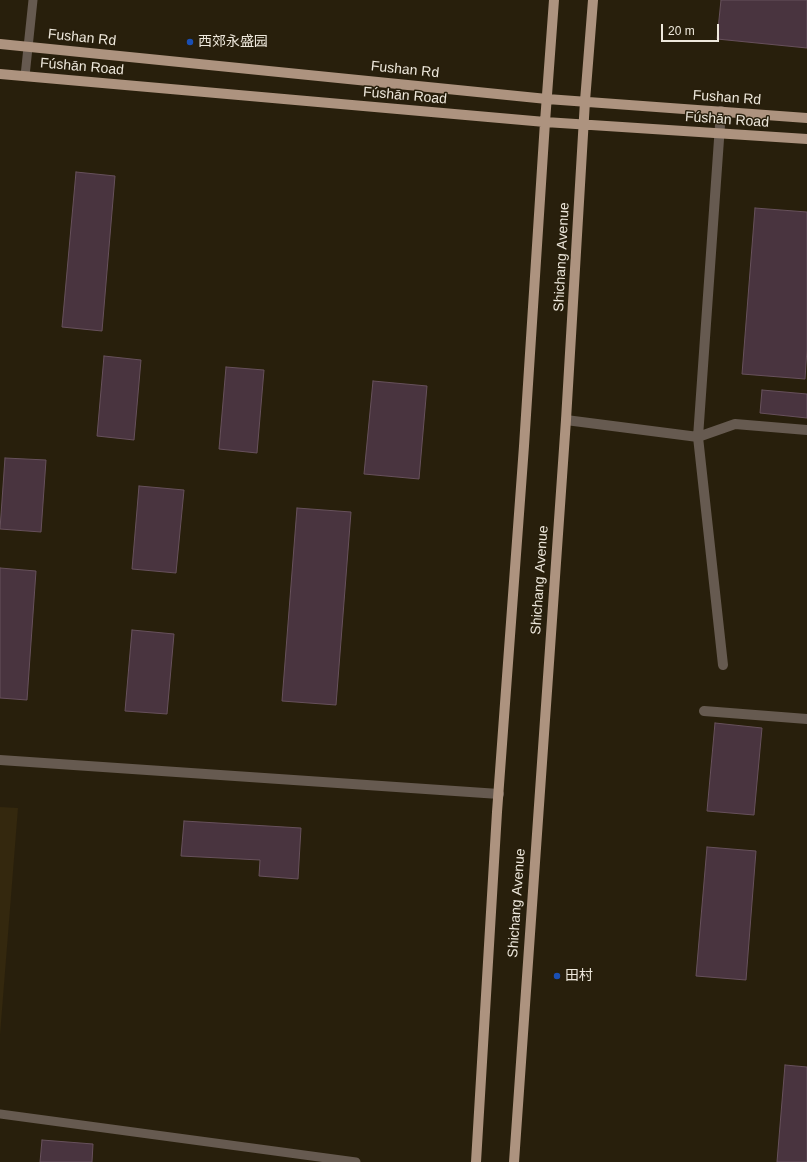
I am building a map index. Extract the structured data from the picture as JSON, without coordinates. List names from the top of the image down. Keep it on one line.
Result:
{"streets":{"main road":["Fushan Rd","Fúshān Road","Shichang Avenue"]},"crossings":[["Fushan Rd","Shichang Avenue"],["Fúshān Road","Shichang Avenue"]],"places":["西郊永盛园","田村"],"scale_bar":"20 m"}
